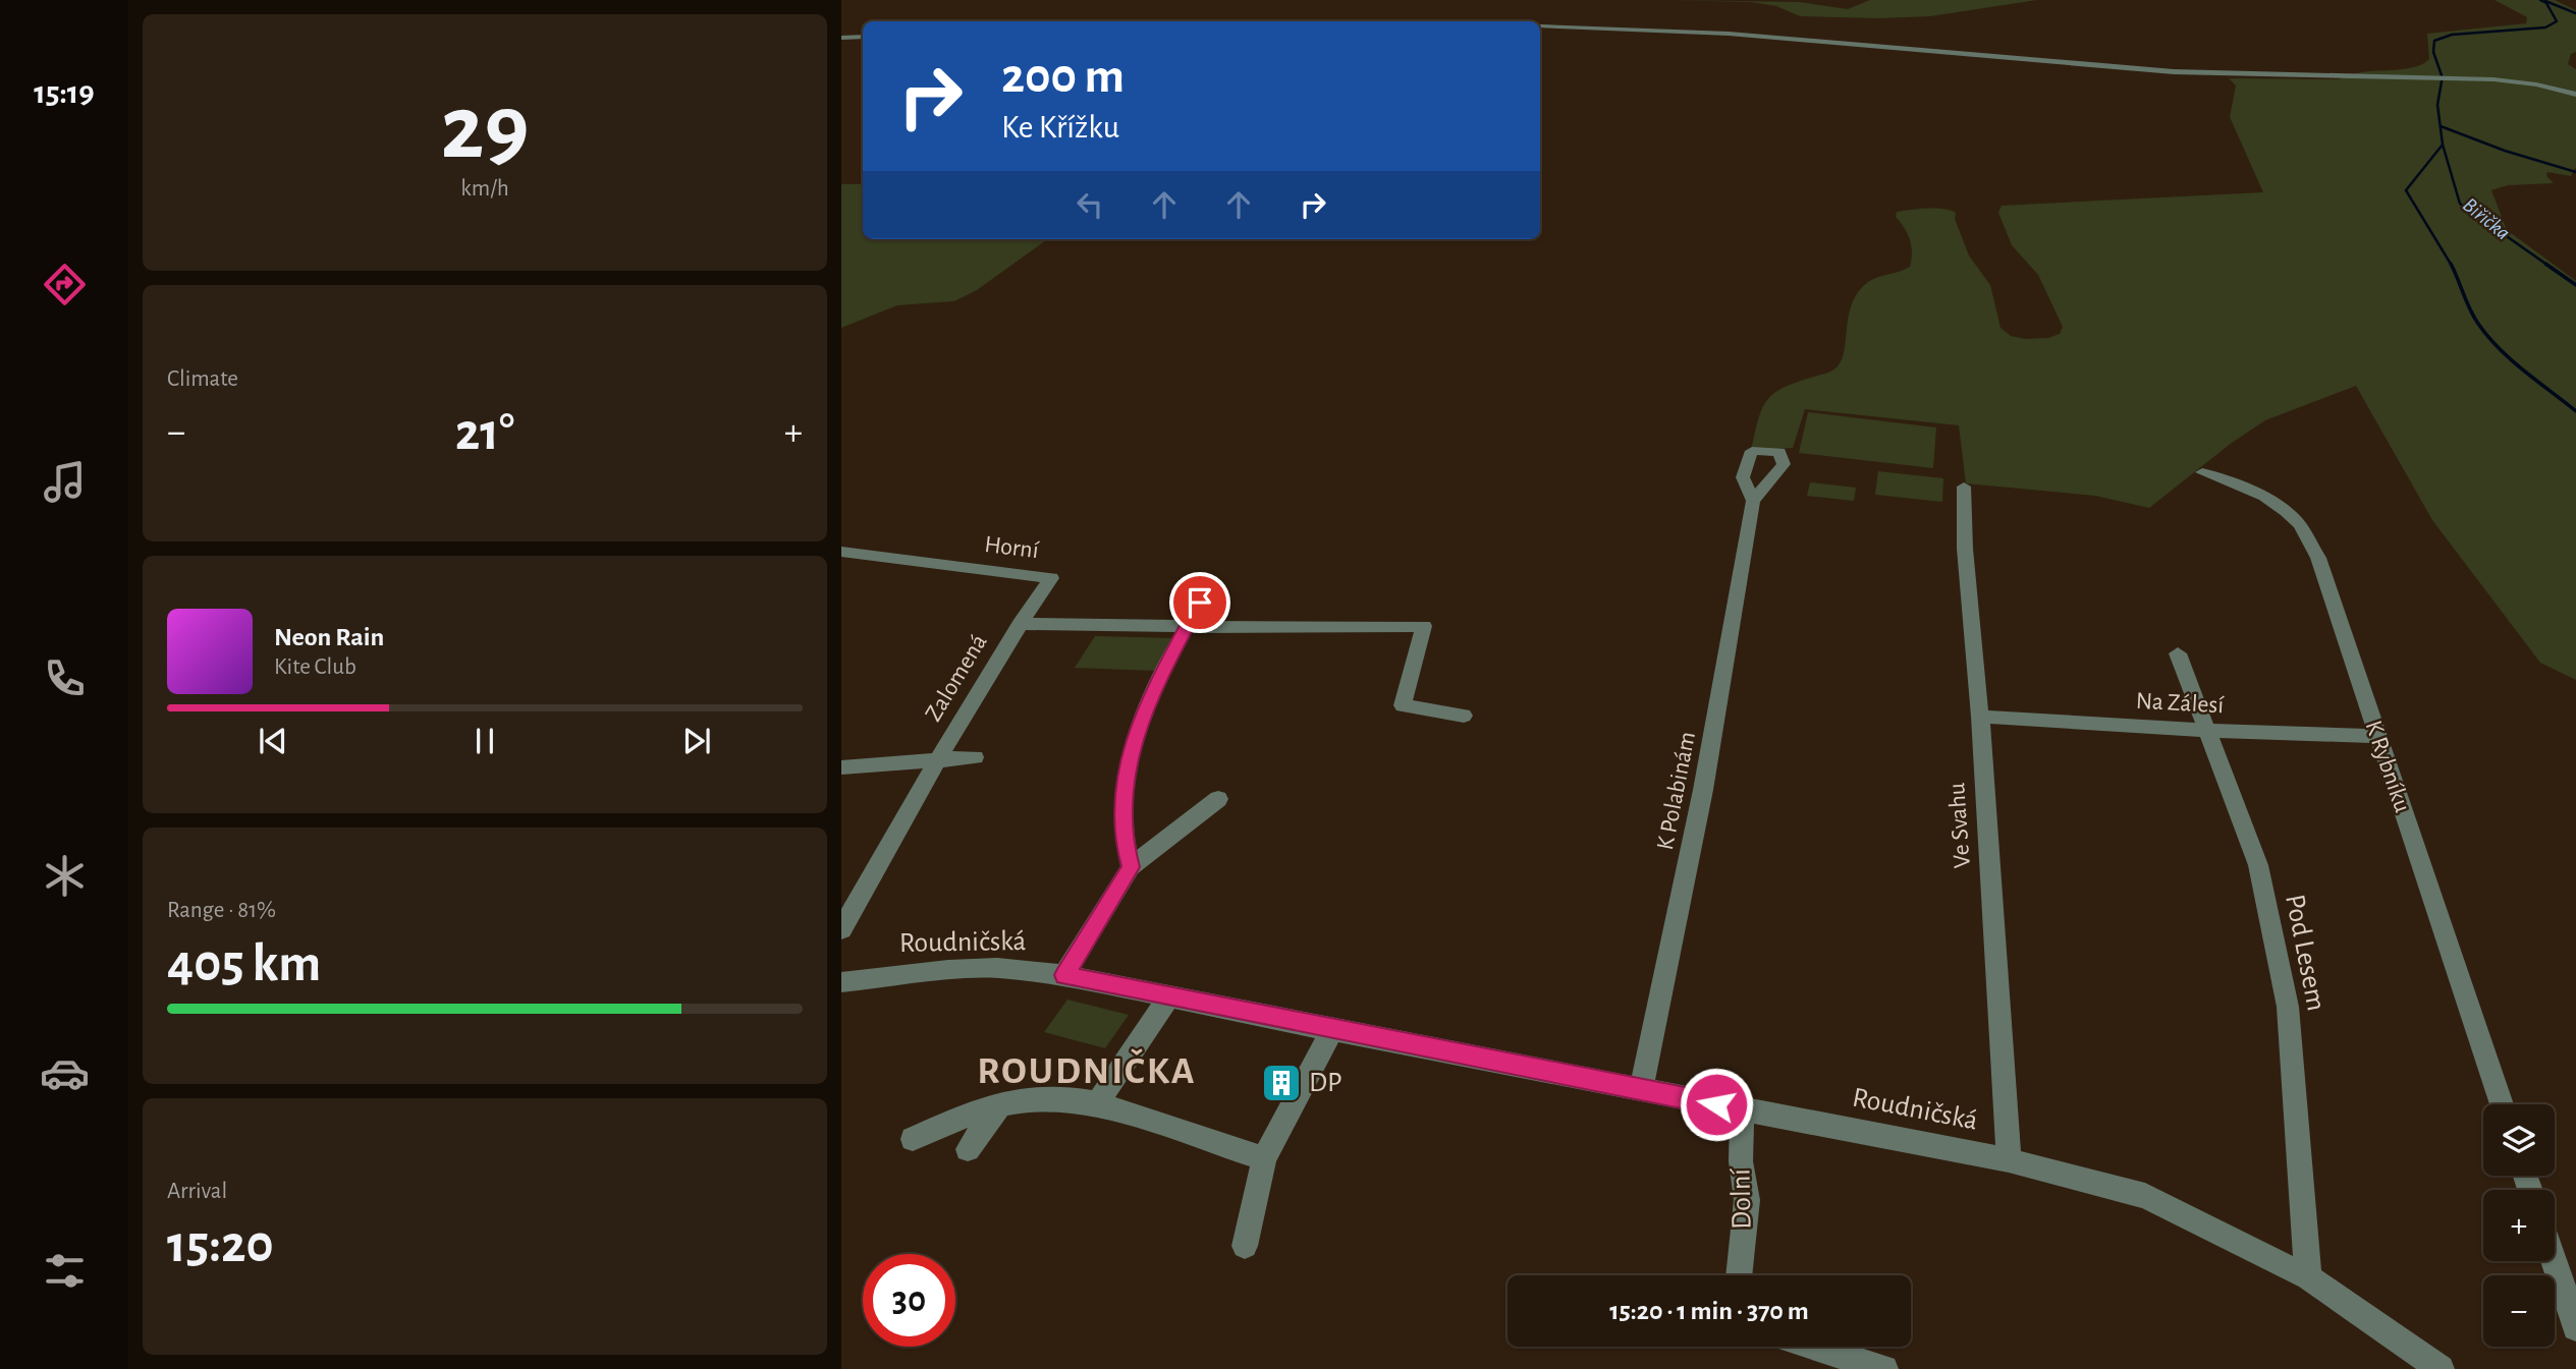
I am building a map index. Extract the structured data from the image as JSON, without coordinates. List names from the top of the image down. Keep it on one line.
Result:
{"streets":{"street":["Horní","Zalomená","Na Zálesí","K Rybníku","K Polabinám","Ve Svahu","Roudničská","Pod Lesem","Dolní"]},"crossings":[["Horní","Zalomená"],["Na Zálesí","K Rybníku"],["Na Zálesí","Ve Svahu"],["Na Zálesí","Pod Lesem"],["K Polabinám","Roudničská"],["Ve Svahu","Roudničská"],["Roudničská","Pod Lesem"],["Roudničská","Dolní"]],"districts":["ROUDNIČKA"],"water":["Biřička"],"places":{"building":["DP"]},"page":{"tabs":"15:19","tile":[["29","km/h"],"Climate",["Range · 81%","405 km"],["Arrival","15:20"]],"turn":["200 m","Ke Křížku"],"heat":["−","21°","+"],"song":["Neon Rain","Kite Club"],"map_buttons":["+","−"],"limit":"30","trip":"15:20 · 1 min · 370 m"}}
